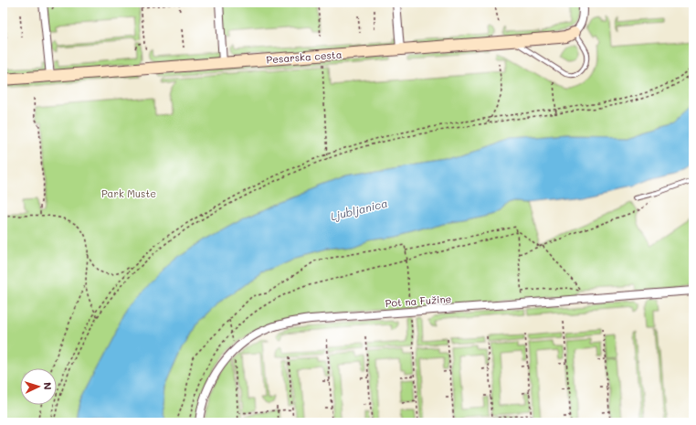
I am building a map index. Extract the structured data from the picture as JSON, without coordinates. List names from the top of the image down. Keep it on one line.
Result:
{"streets":{"street":["Pesarska cesta","Pot na Fužine"]},"water":["Ljubljanica"],"parks":["Park Muste"],"north":"right"}
